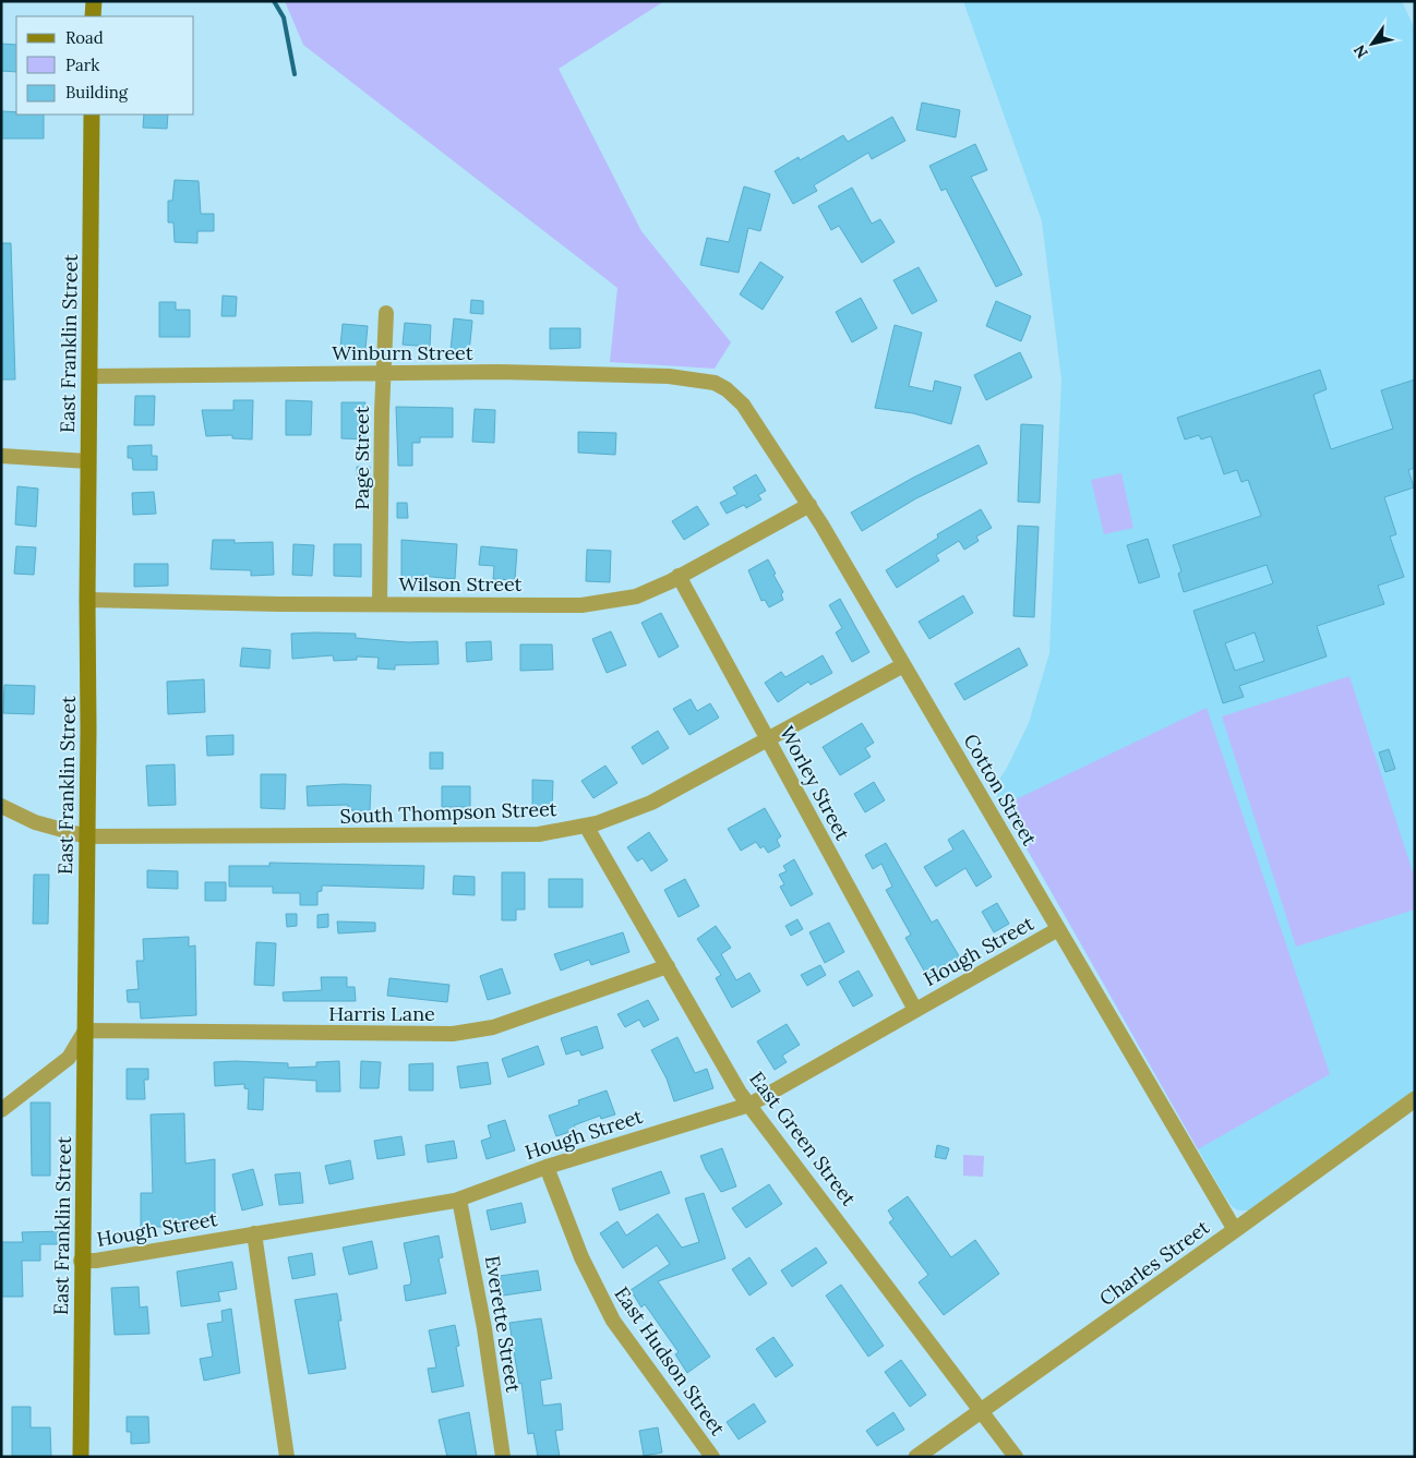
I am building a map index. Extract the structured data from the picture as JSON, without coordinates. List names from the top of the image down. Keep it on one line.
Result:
{"streets":{"main road":["East Franklin Street"],"street":["Winburn Street","Page Street","Wilson Street","Worley Street","Cotton Street","South Thompson Street","Hough Street","Harris Lane","East Green Street","Charles Street","Everette Street","East Hudson Street"]},"crossings":[["East Franklin Street","Winburn Street"],["East Franklin Street","Wilson Street"],["East Franklin Street","South Thompson Street"],["East Franklin Street","Hough Street"],["East Franklin Street","Harris Lane"],["Winburn Street","Page Street"],["Winburn Street","Cotton Street"],["Page Street","Wilson Street"],["Wilson Street","Worley Street"],["Wilson Street","Cotton Street"],["Worley Street","South Thompson Street"],["Worley Street","Hough Street"],["Cotton Street","South Thompson Street"],["Cotton Street","Hough Street"],["Cotton Street","Charles Street"],["South Thompson Street","East Green Street"],["Hough Street","East Green Street"],["Hough Street","Everette Street"],["Hough Street","East Hudson Street"],["Harris Lane","East Green Street"],["East Green Street","Charles Street"]],"legend":["Road","Park","Building"],"north":"bottom left"}
